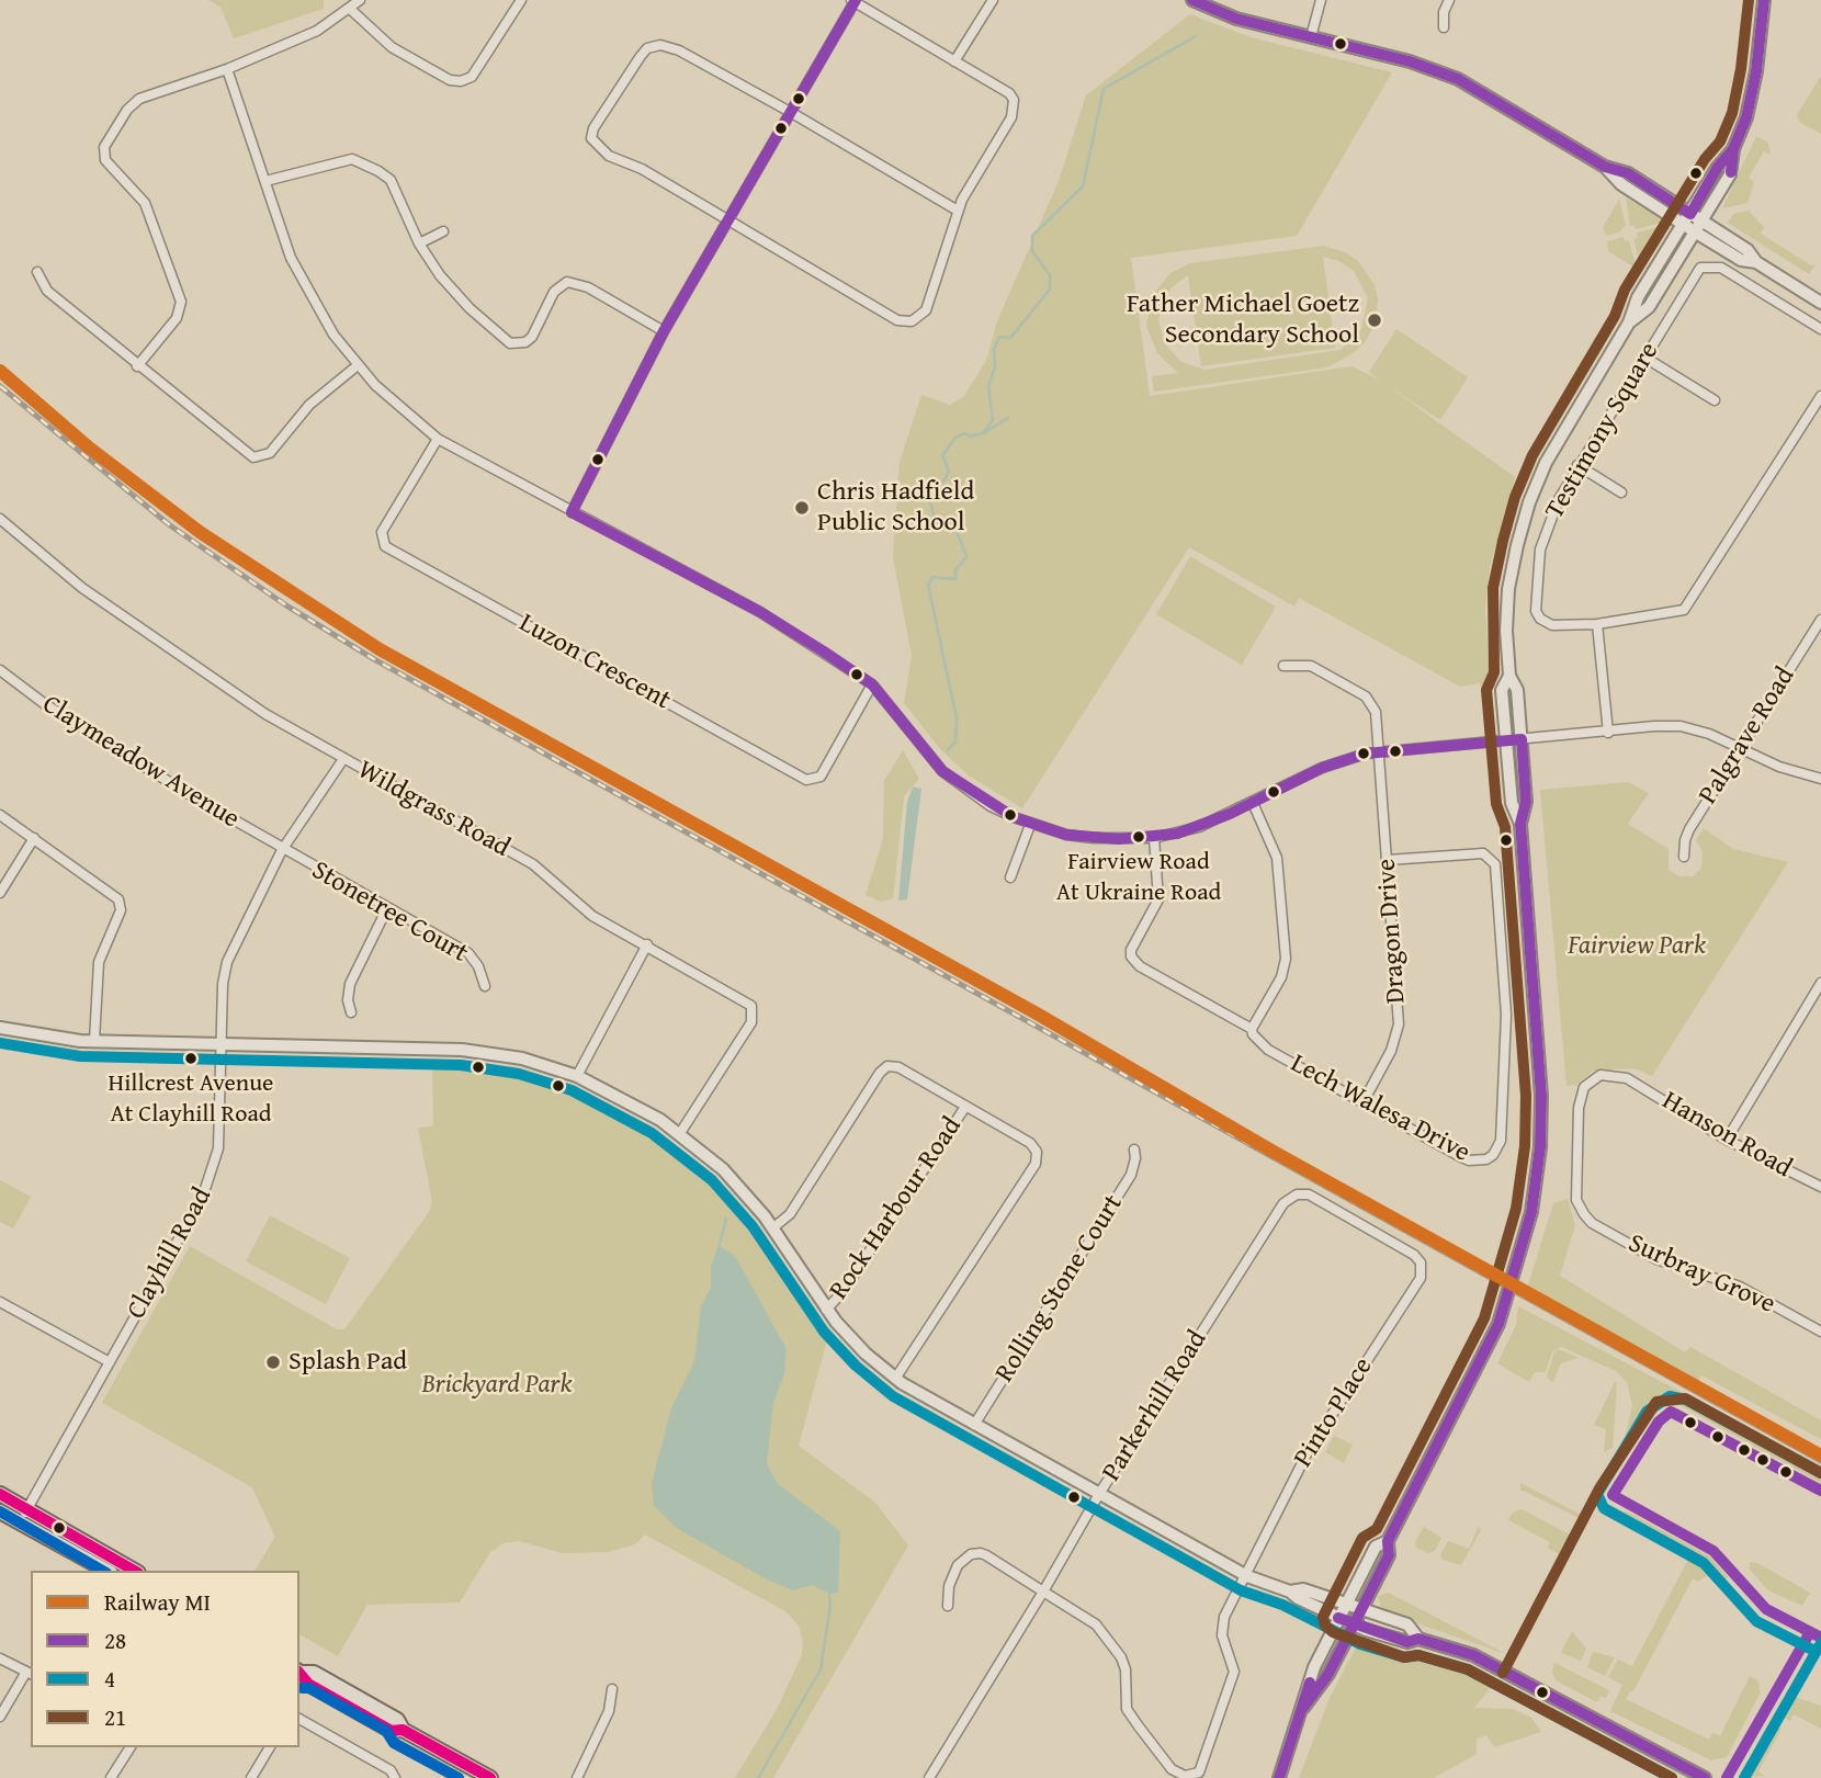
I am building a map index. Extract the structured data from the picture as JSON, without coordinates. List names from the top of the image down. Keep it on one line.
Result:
{"streets":{"street":["Testimony Square","Luzon Crescent","Palgrave Road","Claymeadow Avenue","Wildgrass Road","Stonetree Court","Dragon Drive","Lech Walesa Drive","Hanson Road","Rock Harbour Road","Clayhill Road","Surbray Grove","Rolling Stone Court","Parkerhill Road","Pinto Place"]},"crossings":[["Claymeadow Avenue","Stonetree Court"],["Claymeadow Avenue","Clayhill Road"],["Wildgrass Road","Clayhill Road"],["Stonetree Court","Clayhill Road"],["Dragon Drive","Lech Walesa Drive"],["Hanson Road","Surbray Grove"],["Parkerhill Road","Pinto Place"]],"parks":["Fairview Park","Brickyard Park"],"places":["Father Michael Goetz Secondary School","Chris Hadfield Public School","Fairview Road At Ukraine Road","Hillcrest Avenue At Clayhill Road","Splash Pad"],"lines":["transit line 28","transit line 21","rail line MI","transit line 4"],"legend":["Railway MI","28","4","21"]}
